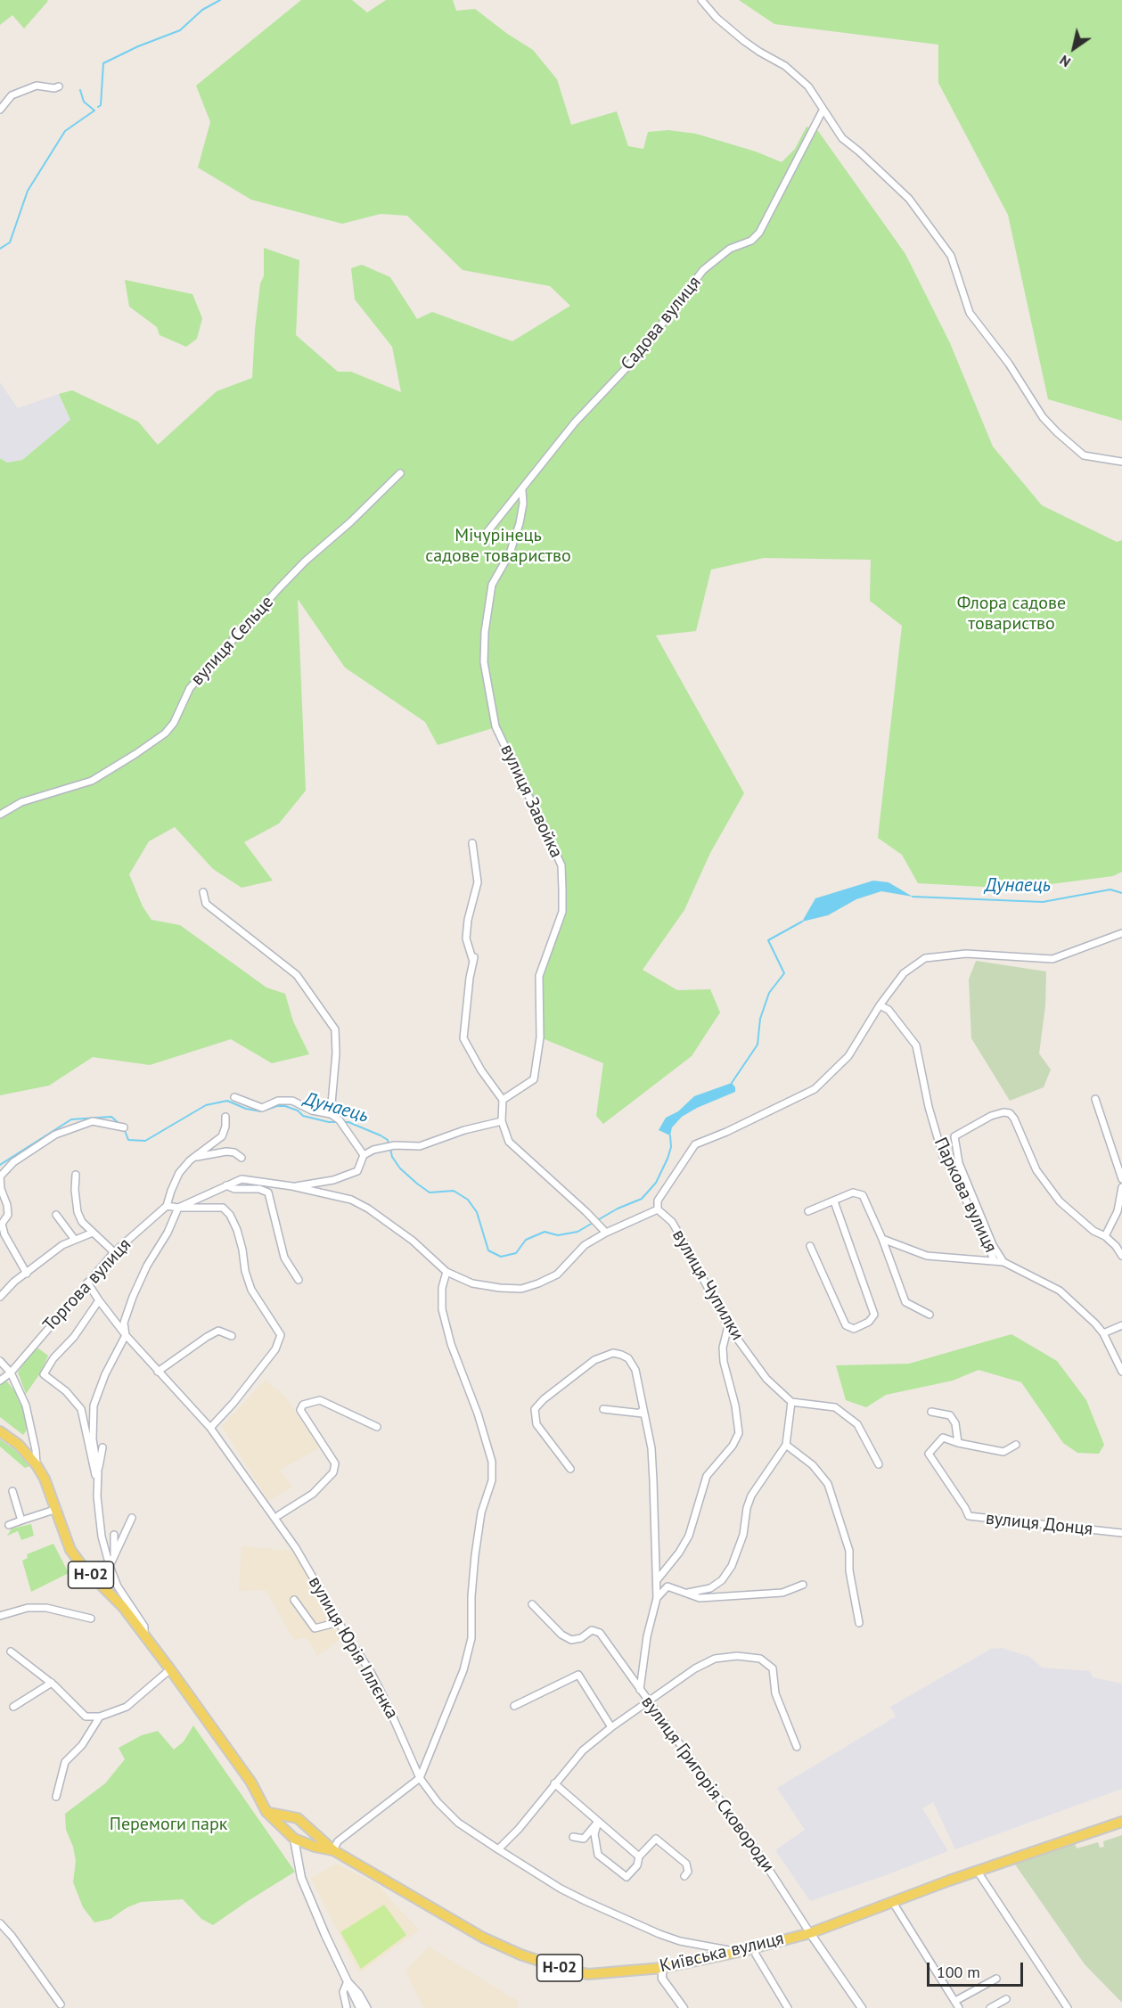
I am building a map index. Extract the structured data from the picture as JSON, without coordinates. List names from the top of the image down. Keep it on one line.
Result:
{"streets":{"main road":["Н-02","Київська вулиця"],"street":["Садова вулиця","вулиця Сельце","вулиця Завойка","Паркова вулиця","Торгова вулиця","вулиця Чупилки","вулиця Донця","вулиця Юрія Іллєнка","вулиця Григорія Сковороди"]},"crossings":[["Садова вулиця","вулиця Завойка"],["Торгова вулиця","вулиця Юрія Іллєнка"],["Н-02","Київська вулиця"],["вулиця Юрія Іллєнка","Київська вулиця"],["вулиця Григорія Сковороди","Київська вулиця"]],"water":["Дунаець"],"parks":["Мічурінець садове товариство","Флора садове товариство","Перемоги парк"],"scale_bar":"100 m","north":"bottom left"}
